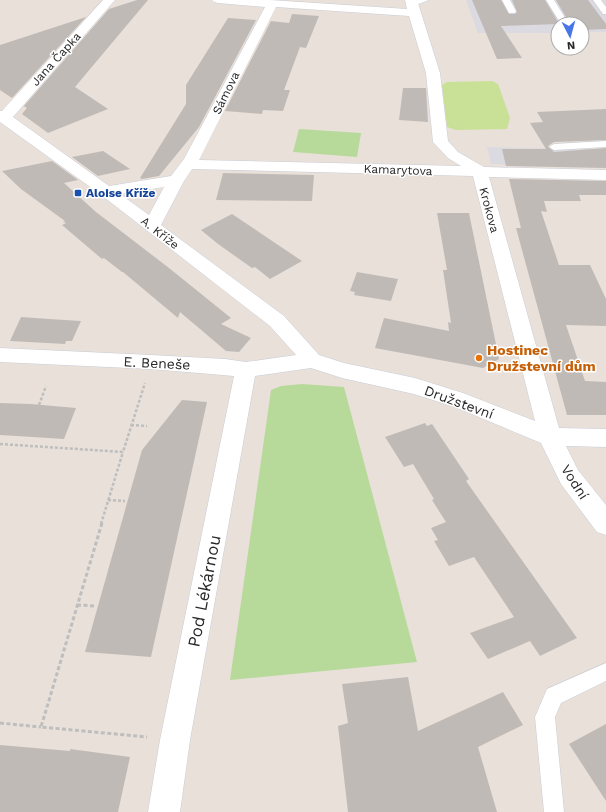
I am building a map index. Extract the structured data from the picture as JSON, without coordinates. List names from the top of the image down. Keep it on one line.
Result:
{"streets":{"street":["Jana Čapka","Sámova","Kamarytova","Krokova","A. Kříže","E. Beneše","Družstevní","Vodní","Pod Lékárnou"]},"crossings":[["Jana Čapka","A. Kříže"],["Sámova","Kamarytova"],["Sámova","A. Kříže"],["Kamarytova","Krokova"],["Krokova","Družstevní"],["Krokova","Vodní"],["A. Kříže","E. Beneše"],["A. Kříže","Družstevní"],["E. Beneše","Družstevní"],["E. Beneše","Pod Lékárnou"],["Družstevní","Vodní"]],"places":{"transit":["Aloise Kříže"],"other":["Hostinec Družstevní dům"]},"north":"bottom"}
